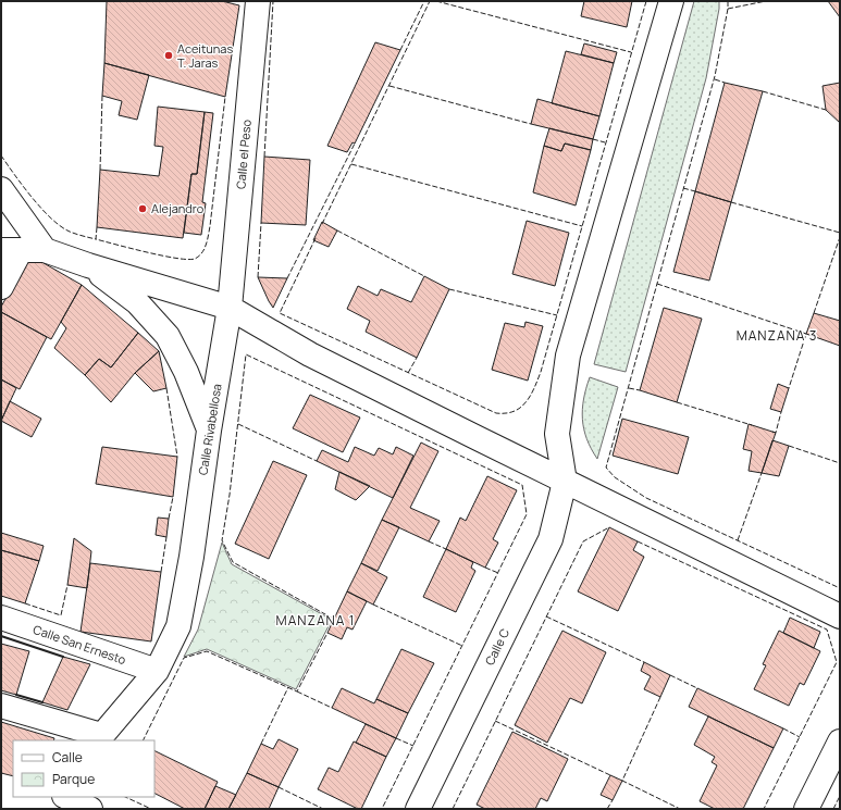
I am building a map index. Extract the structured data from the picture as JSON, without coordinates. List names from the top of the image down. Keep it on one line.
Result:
{"streets":{"street":["Calle el Peso","Calle Rivabellosa","Calle San Ernesto","Calle C"]},"crossings":[["Calle el Peso","Calle Rivabellosa"],["Calle Rivabellosa","Calle San Ernesto"]],"districts":["MANZANA 3","MANZANA 1"],"places":["Aceitunas T. Jaras","Alejandro"],"legend":["Calle","Parque"]}
